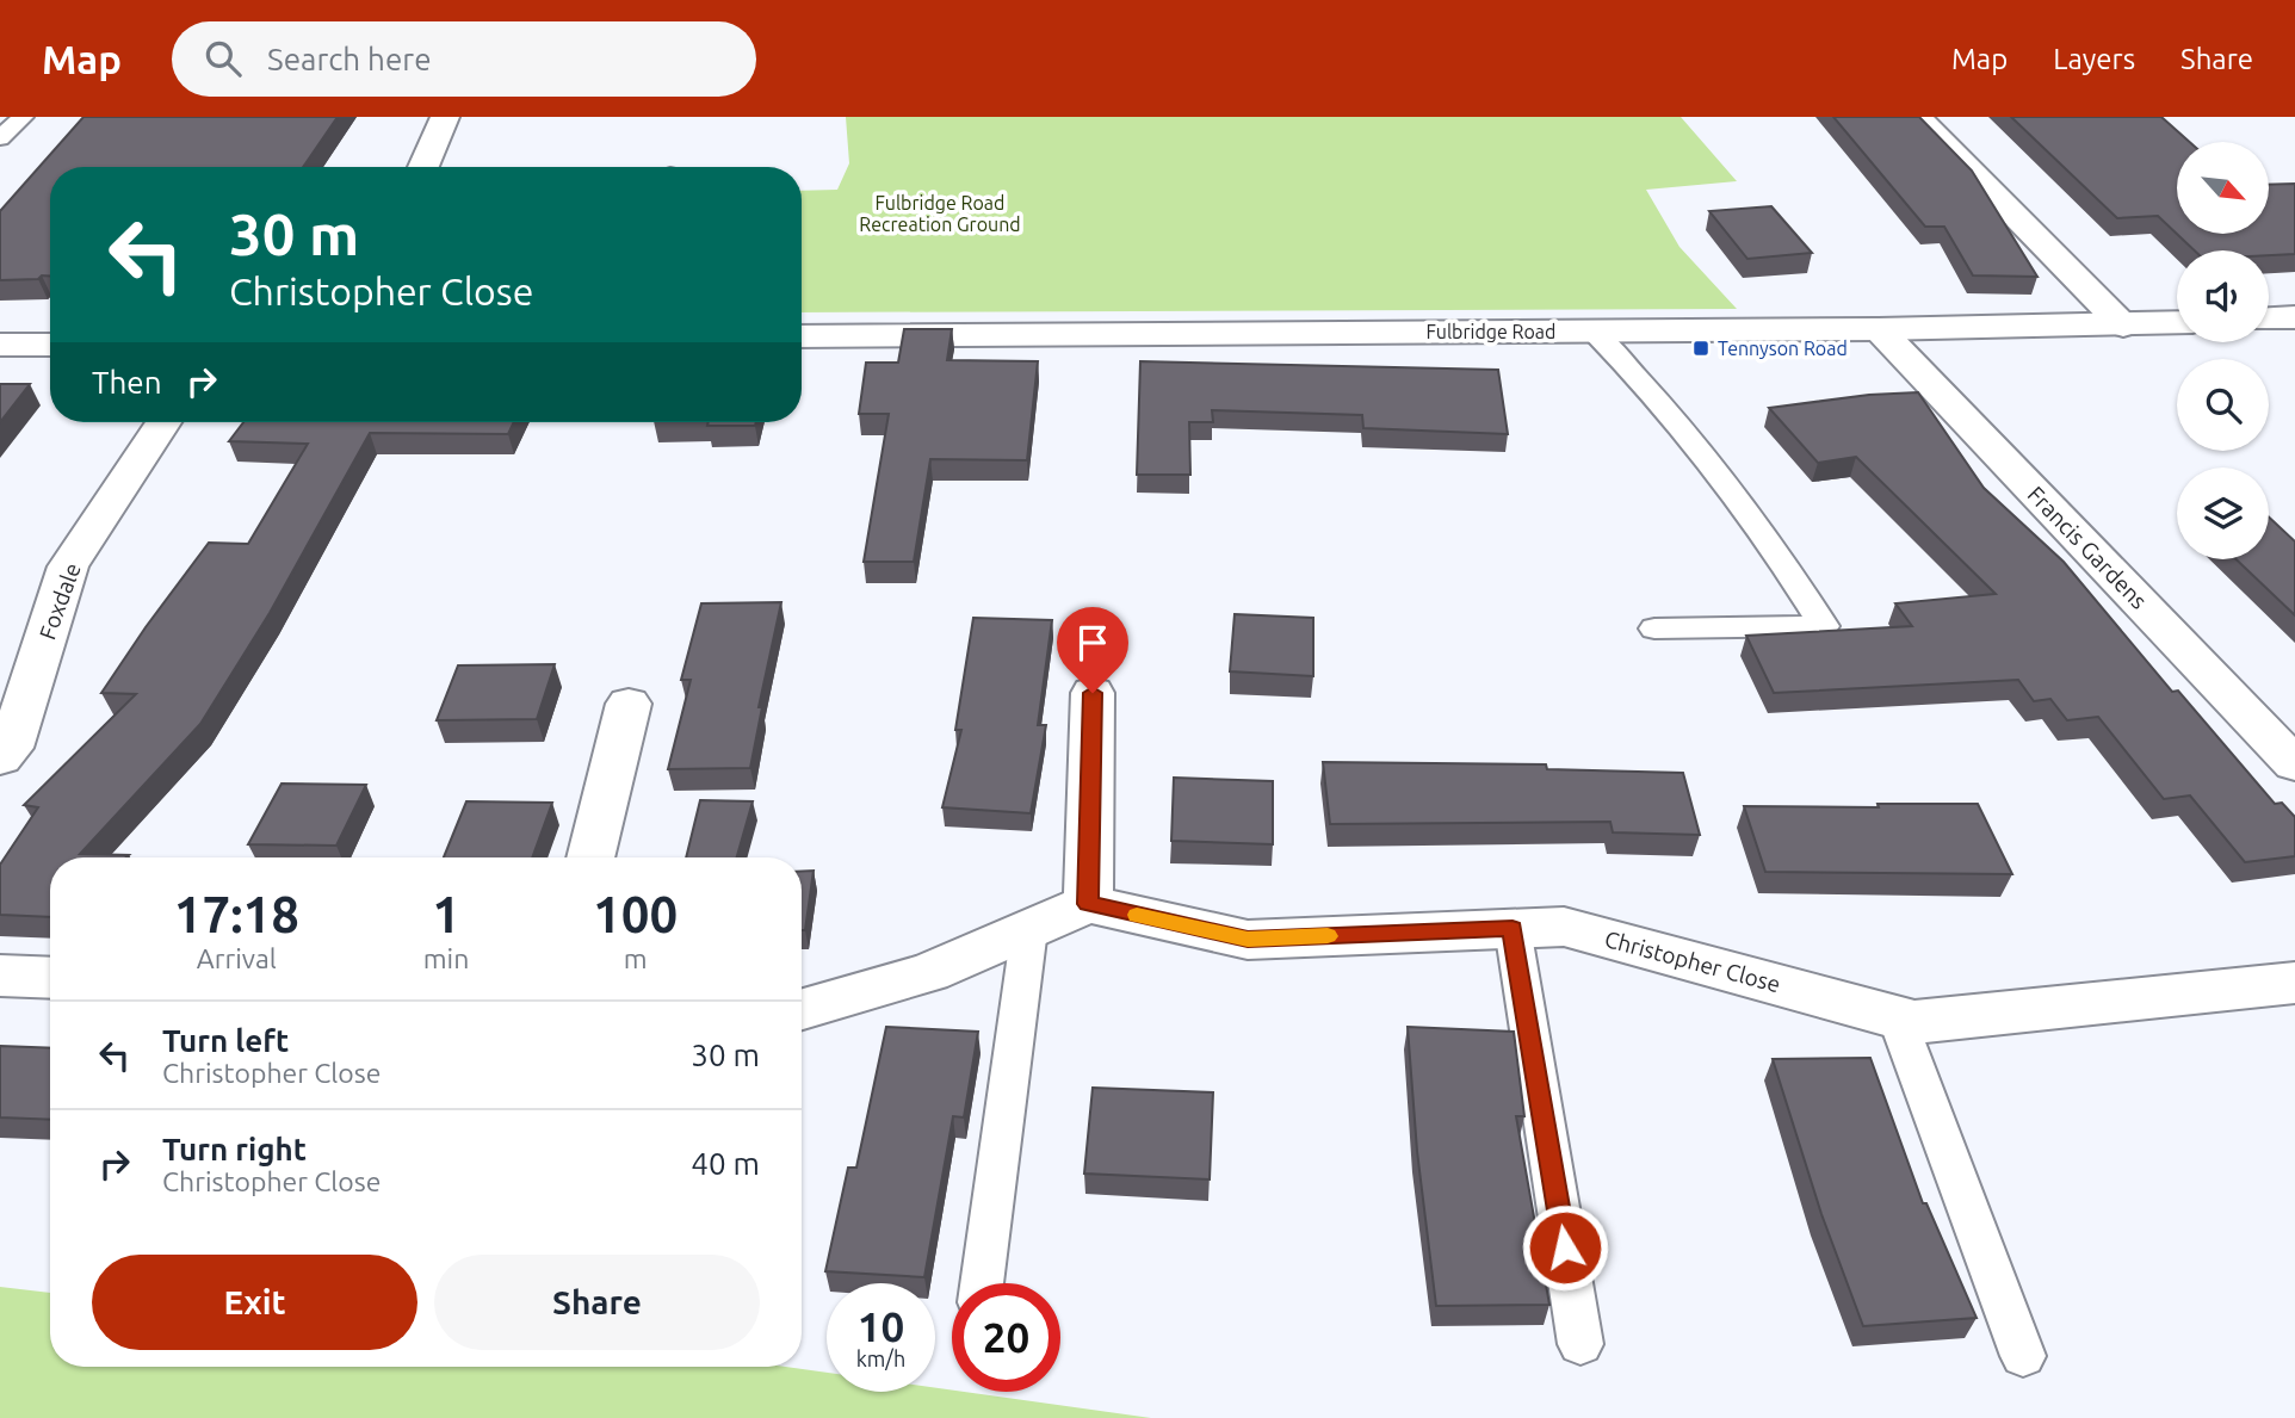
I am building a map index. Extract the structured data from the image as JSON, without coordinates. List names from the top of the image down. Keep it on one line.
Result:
{"streets":{"street":["Fulbridge Road","Francis Gardens","Foxdale","Christopher Close"]},"crossings":[["Fulbridge Road","Francis Gardens"]],"parks":["Fulbridge Road Recreation Ground"],"places":{"transit":["Tennyson Road"]},"north":"bottom right","page":{"header":"Map","search":"Search here","nav":["Map","Layers","Share"],"turn":["30 m","Christopher Close"],"then":"Then","eta":["17:18","Arrival","1","min","100","m"],"list":[{"name":"Turn left","note":"Christopher Close","value":"30 m"},{"name":"Turn right","note":"Christopher Close","value":"40 m"}],"buttons":["Exit","Share"],"speed":"10 km/h","limit":"20"}}
